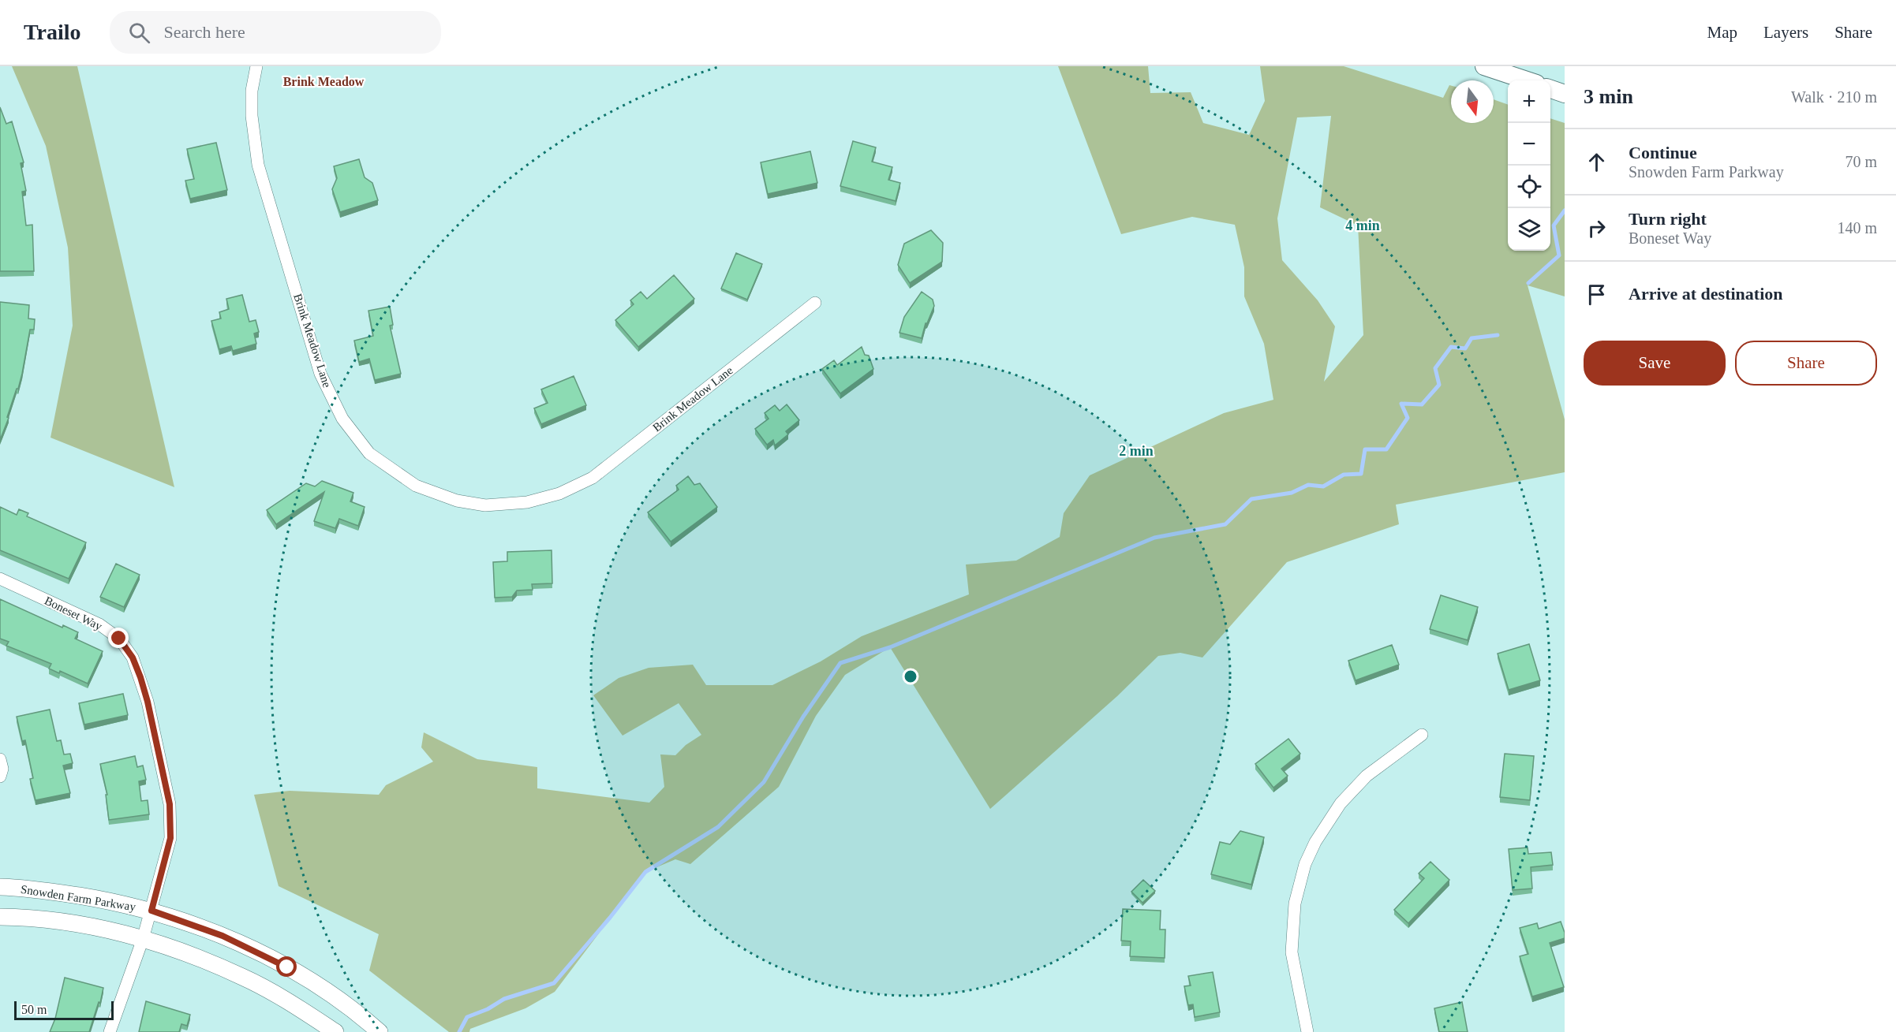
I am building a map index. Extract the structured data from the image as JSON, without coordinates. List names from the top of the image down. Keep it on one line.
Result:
{"streets":{"main road":["Snowden Farm Parkway"],"street":["Brink Meadow Lane","Boneset Way"]},"crossings":[["Boneset Way","Snowden Farm Parkway"]],"districts":["Brink Meadow"],"scale_bar":"50 m","north":"bottom","page":{"header":"Trailo","search":"Search here","nav":["Map","Layers","Share"],"heading":["3 min","Walk · 210 m"],"map_buttons":["+","−"],"list":[["Continue","Snowden Farm Parkway","70 m"],["Turn right","Boneset Way","140 m"],"Arrive at destination"],"buttons":["Save","Share"],"scale":"50 m"},"rings":["4 min","2 min"]}
